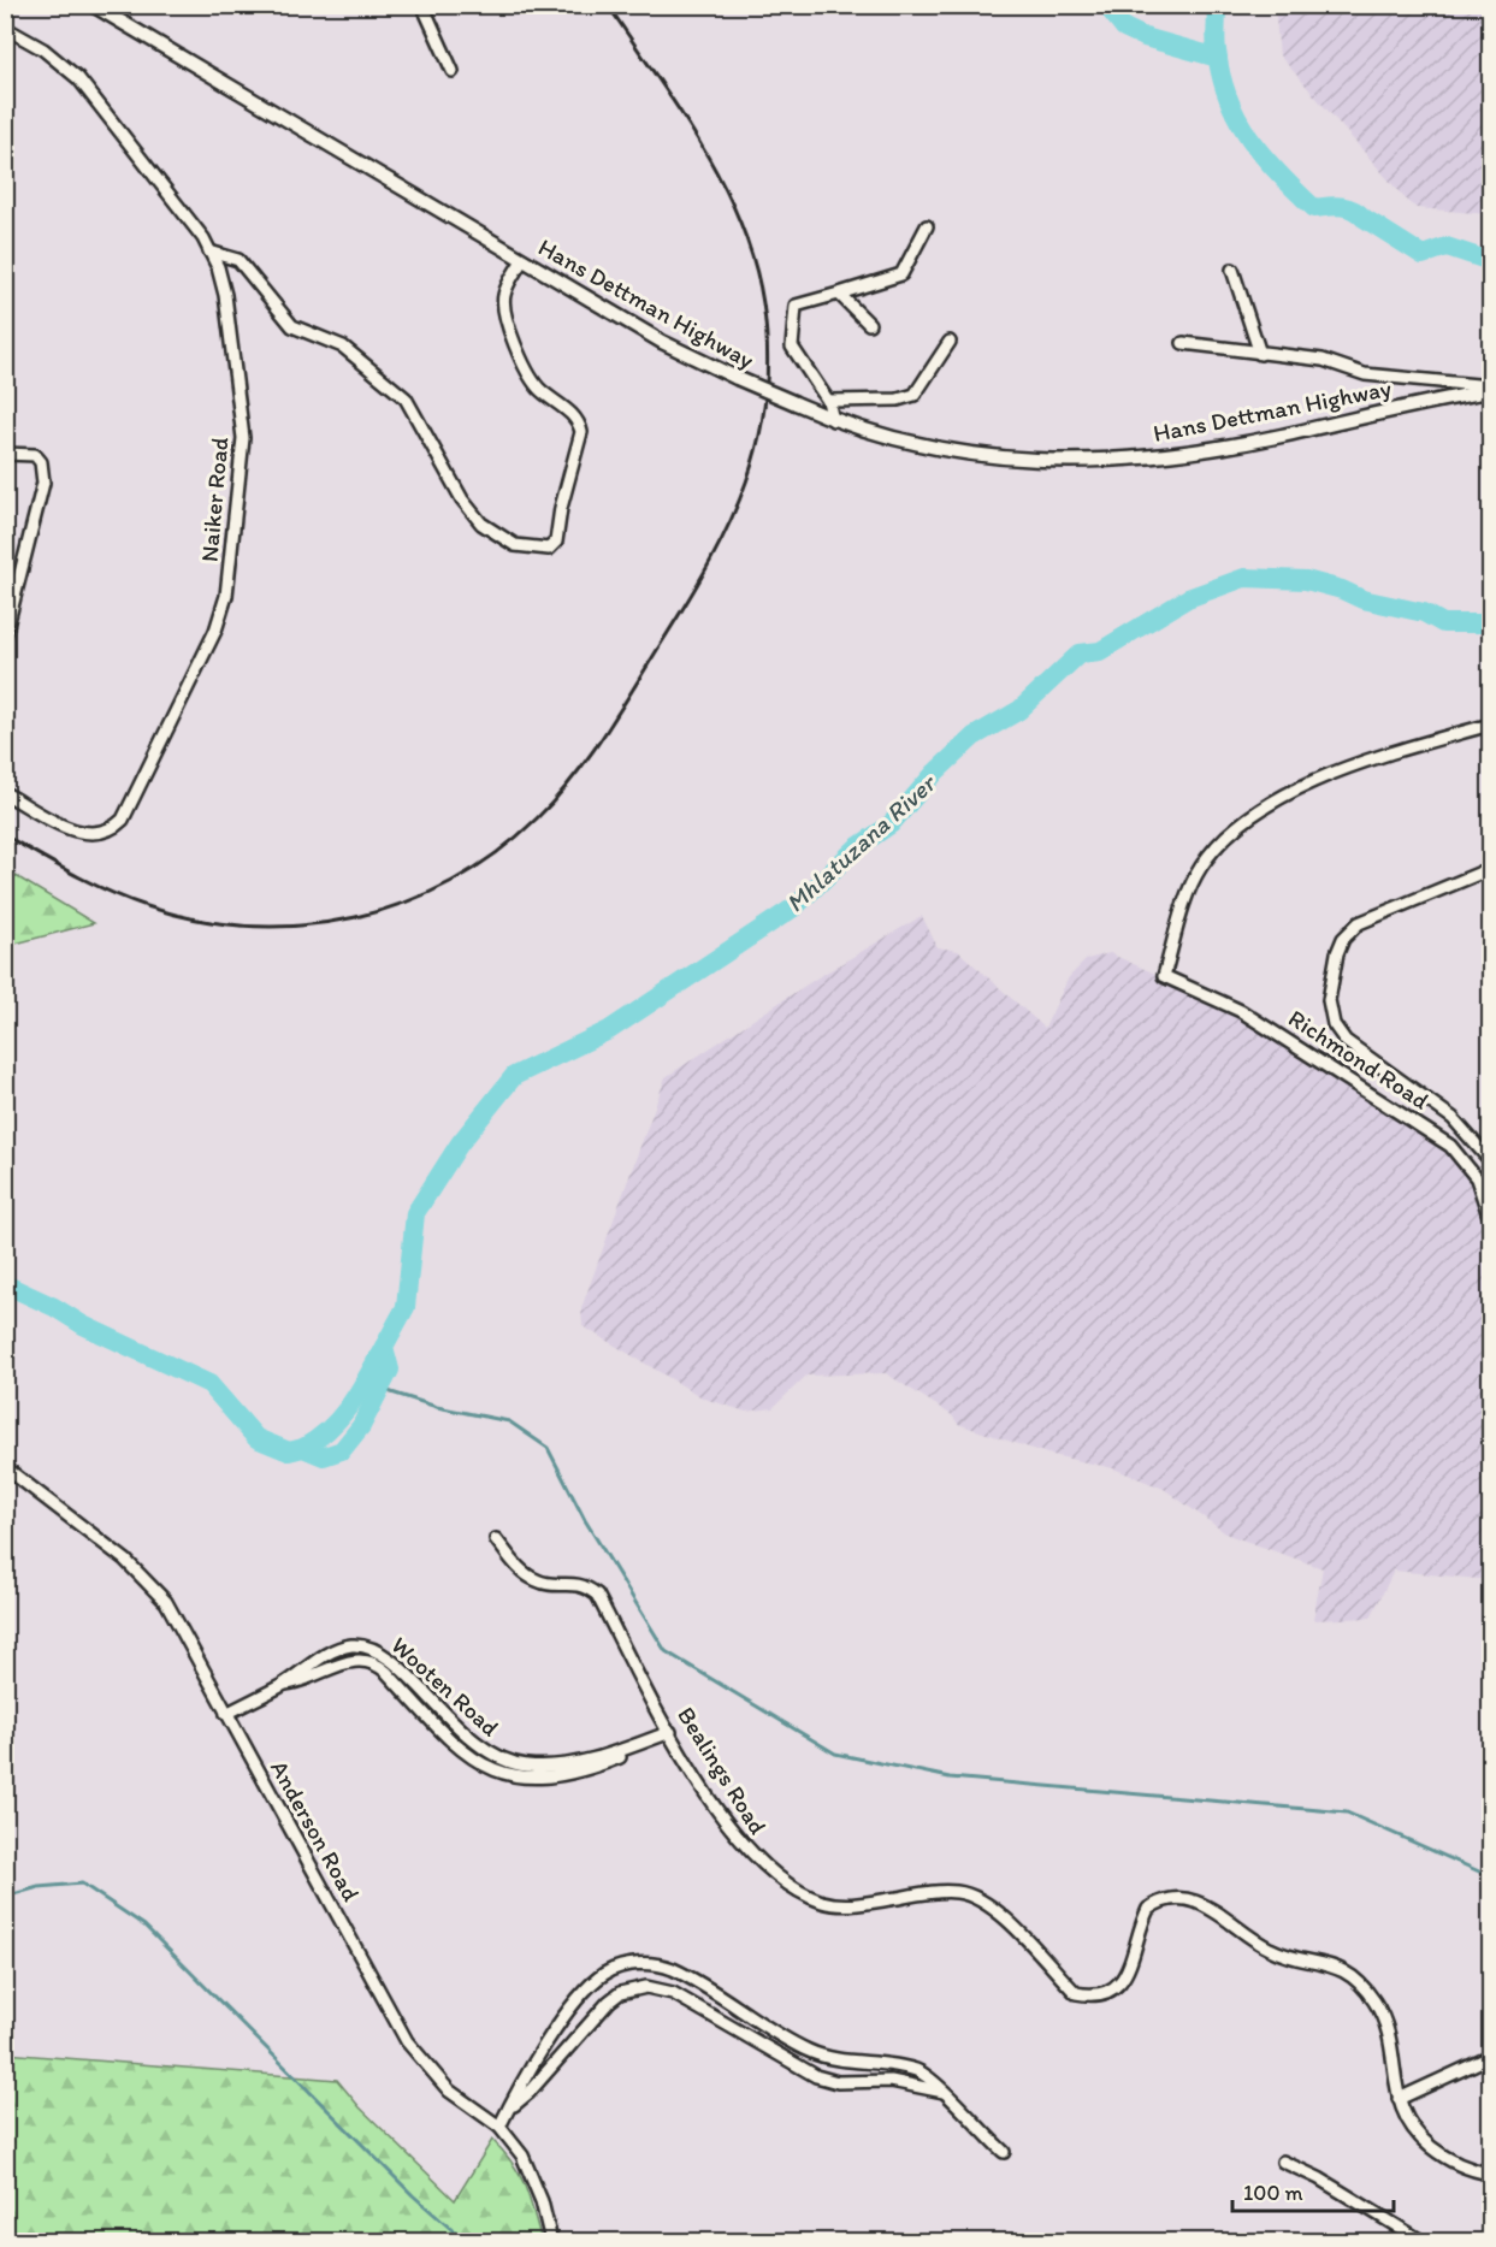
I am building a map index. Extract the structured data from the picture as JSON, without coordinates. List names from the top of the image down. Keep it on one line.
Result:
{"streets":{"street":["Hans Dettman Highway","Naiker Road","Richmond Road","Wooten Road","Bealings Road","Anderson Road"]},"crossings":[["Wooten Road","Bealings Road"],["Wooten Road","Anderson Road"]],"water":["Mhlatuzana River"],"scale_bar":"100 m"}
